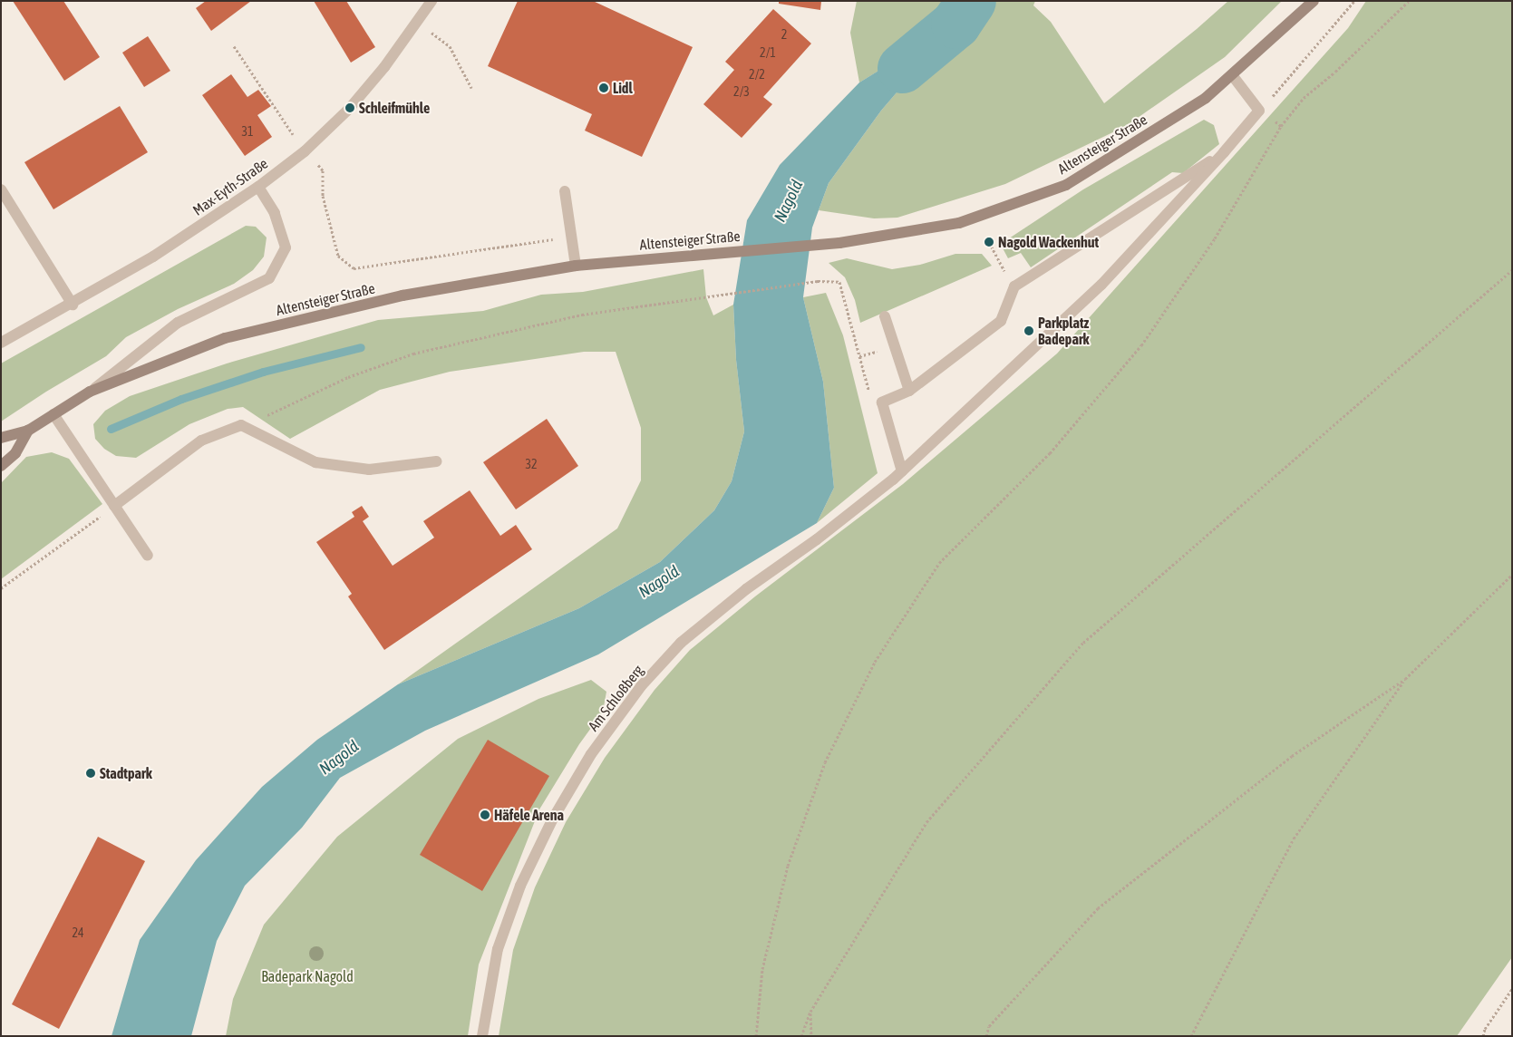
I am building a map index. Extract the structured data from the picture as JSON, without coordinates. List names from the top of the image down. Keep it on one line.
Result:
{"streets":{"main road":["Altensteiger Straße"],"street":["Max-Eyth-Straße","Am Schloßberg"]},"water":["Nagold"],"parks":["Badepark Nagold"],"places":["Lidl","Schleifmühle","Nagold Wackenhut","Parkplatz Badepark","Stadtpark","Häfele Arena"],"house_numbers":["2","2/1","2/2","2/3","31","32","24"]}
